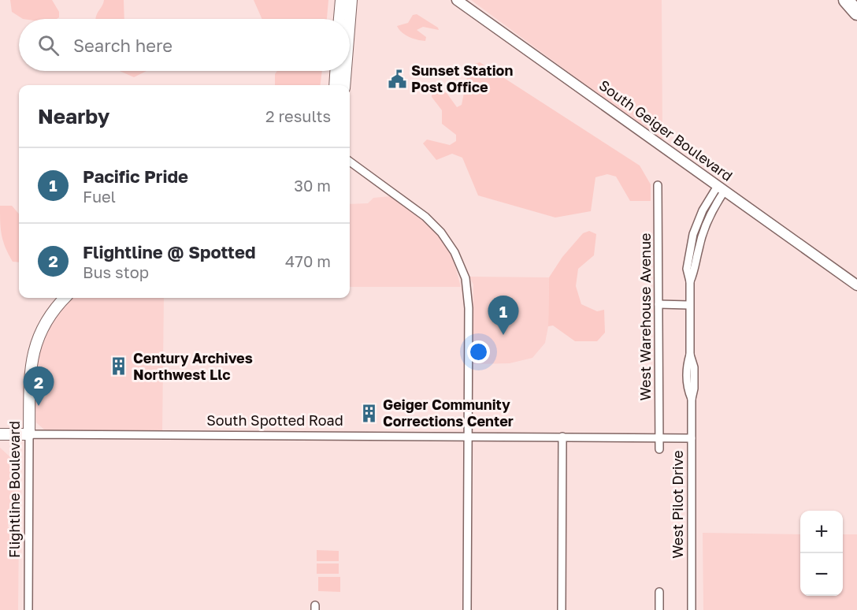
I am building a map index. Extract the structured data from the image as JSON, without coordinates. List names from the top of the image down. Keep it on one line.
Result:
{"streets":{"main road":["South Spotted Road","Flightline Boulevard"],"street":["South Geiger Boulevard","West Warehouse Avenue","West Pilot Drive"]},"crossings":[["South Geiger Boulevard","West Pilot Drive"],["West Warehouse Avenue","South Spotted Road"],["South Spotted Road","Flightline Boulevard"],["South Spotted Road","West Pilot Drive"]],"places":{"public building":["Sunset Station Post Office"],"building":["Century Archives Northwest Llc","Geiger Community Corrections Center"]},"page":{"search":"Search here","heading":["Nearby","2 results"],"list":[{"mark":"1","name":"Pacific Pride","note":"Fuel","value":"30 m"},{"mark":"2","name":"Flightline @ Spotted","note":"Bus stop","value":"470 m"}],"pins":["1","2"],"map_buttons":["+","−"]}}
